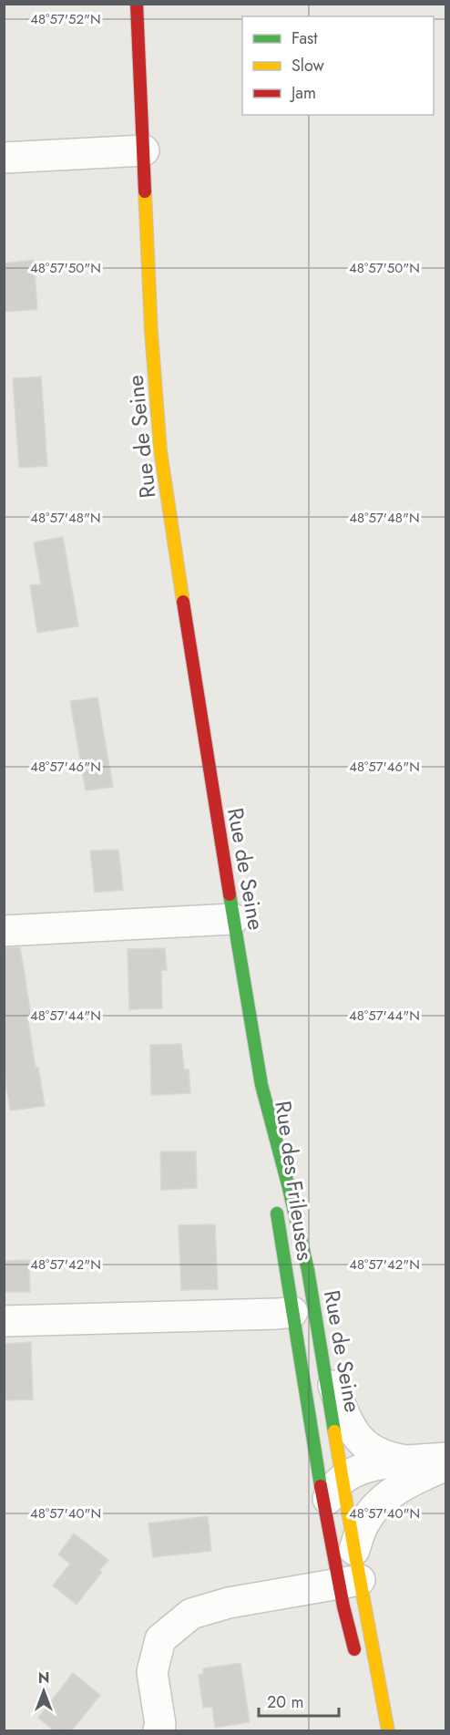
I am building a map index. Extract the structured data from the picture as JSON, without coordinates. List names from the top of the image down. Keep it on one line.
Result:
{"streets":{"street":["Rue de Seine","Rue des Frileuses"]},"crossings":[["Rue de Seine","Rue des Frileuses"]],"legend":["Fast","Slow","Jam"],"scale_bar":"20 m","north":"top","coordinates":["48°57'52\"N","48°57'50\"N","48°57'48\"N","48°57'46\"N","48°57'44\"N","48°57'42\"N","48°57'40\"N"]}
